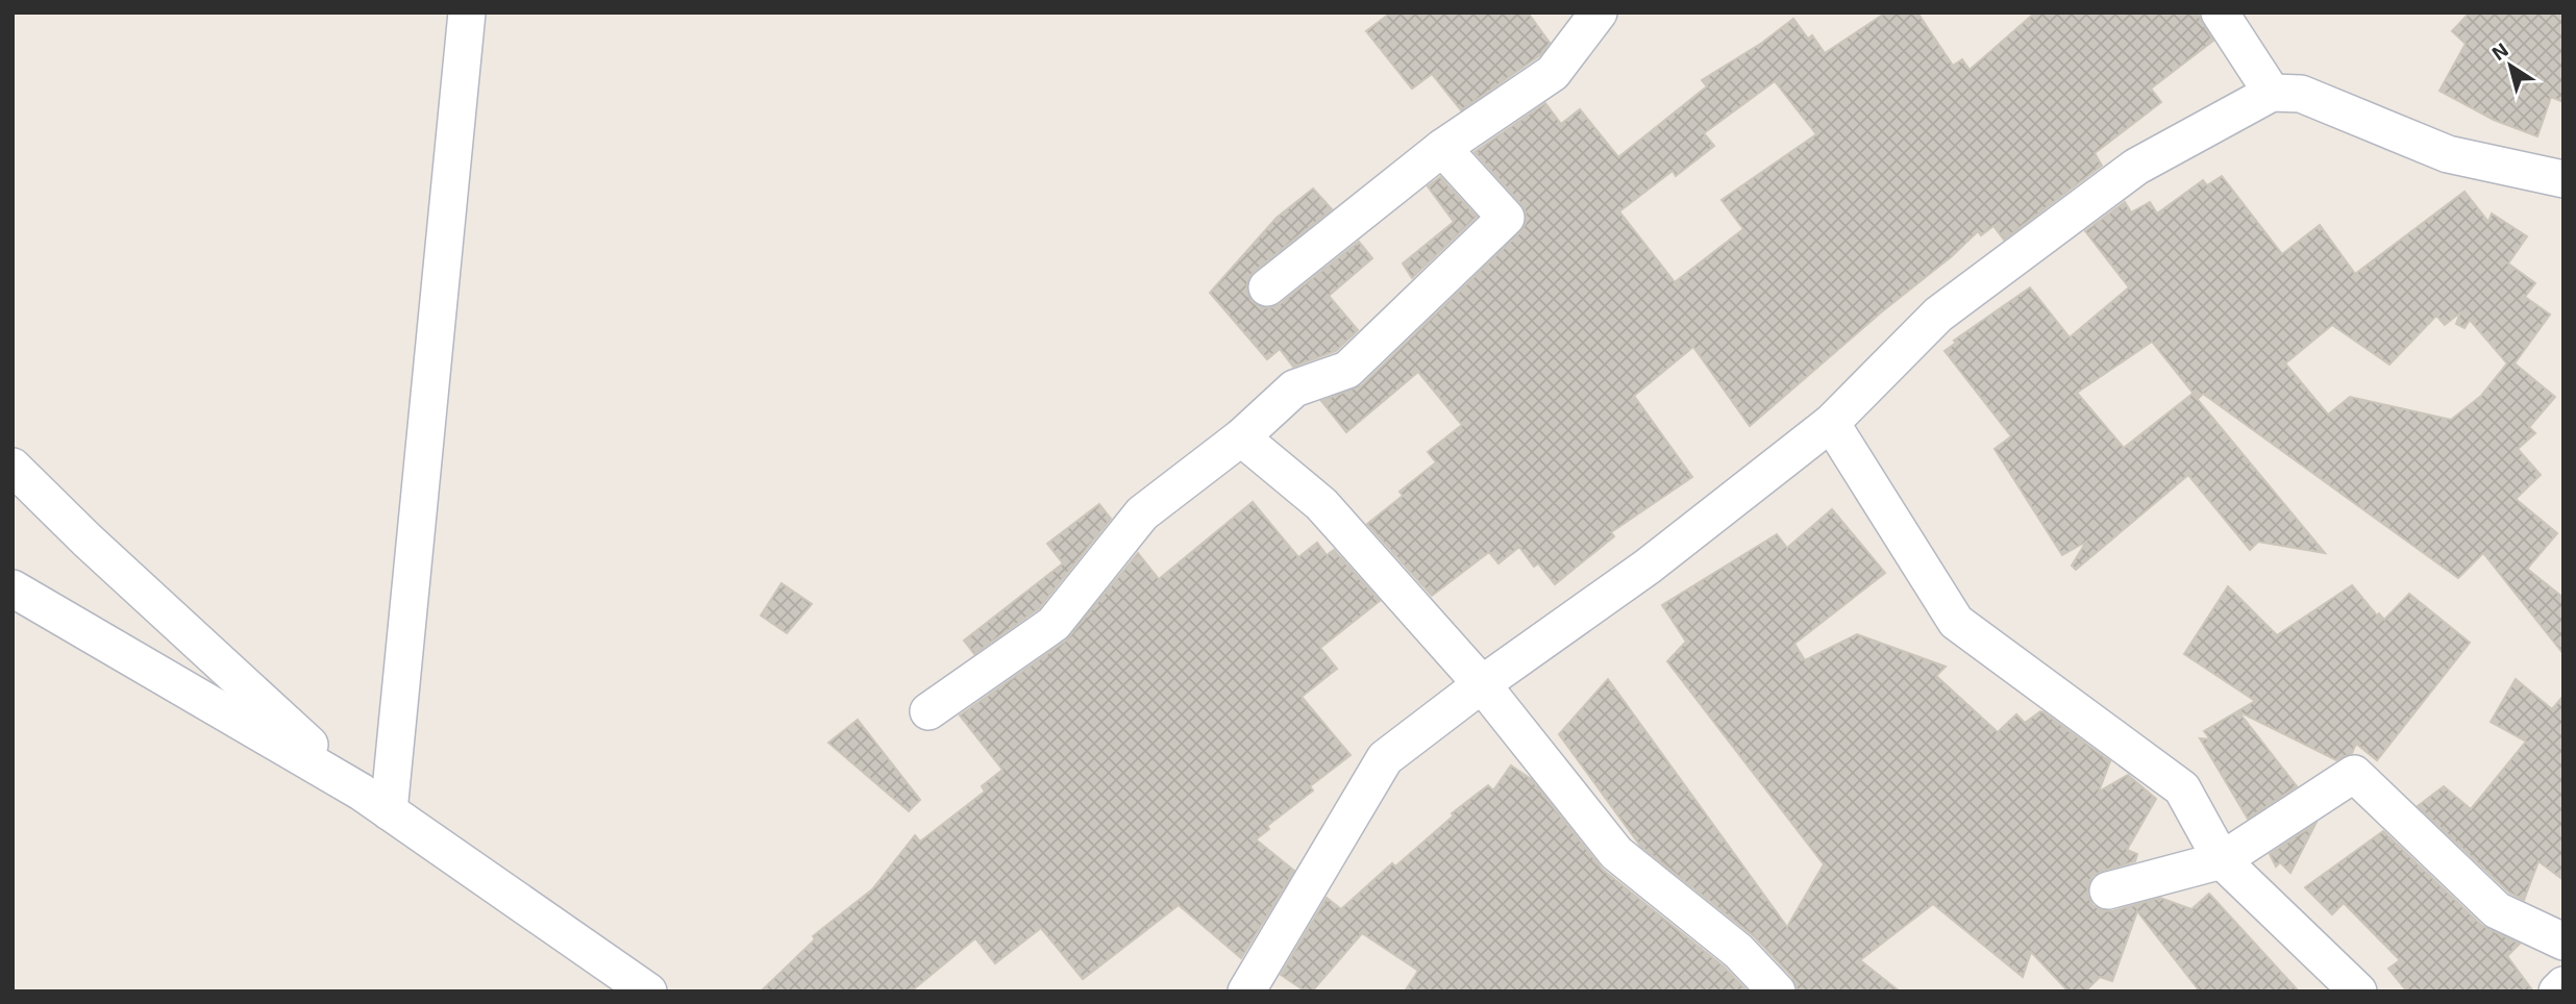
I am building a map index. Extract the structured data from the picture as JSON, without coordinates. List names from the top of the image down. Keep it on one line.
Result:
{"north":"top left"}
